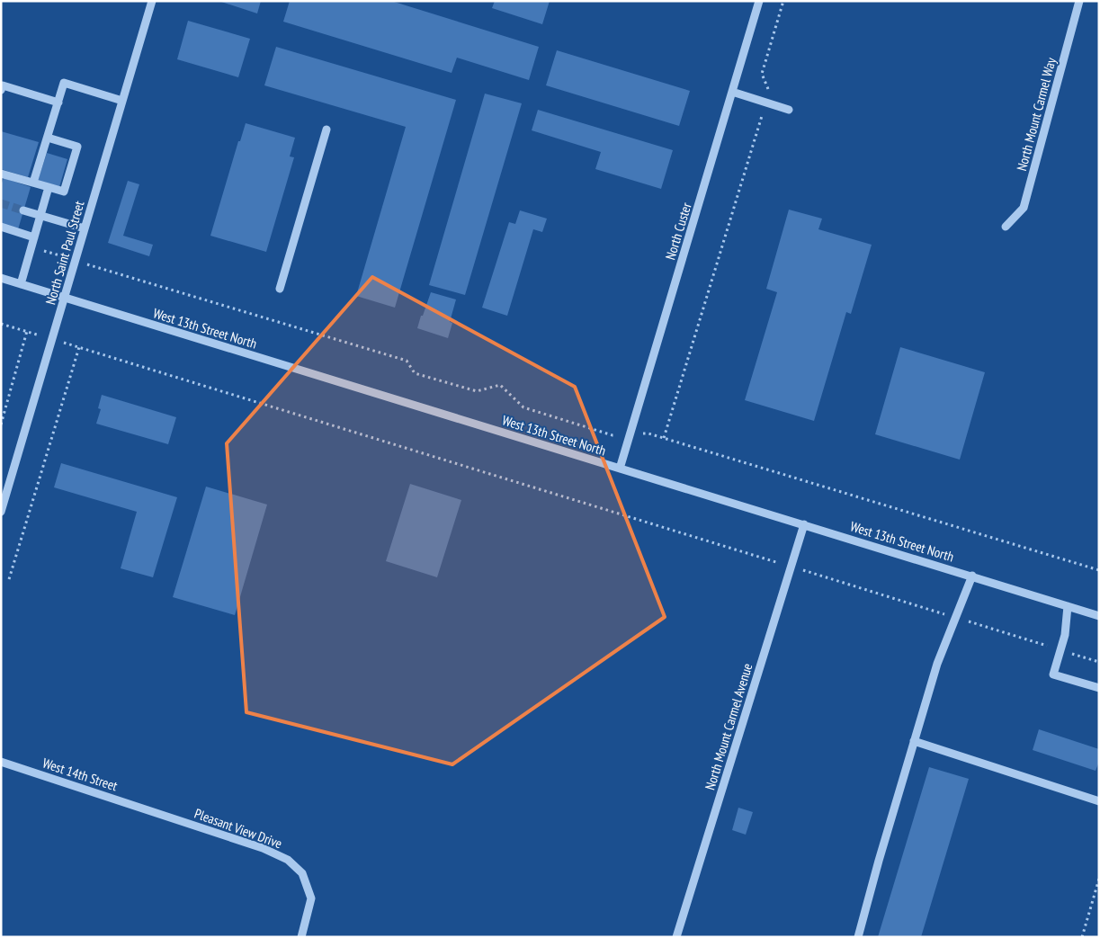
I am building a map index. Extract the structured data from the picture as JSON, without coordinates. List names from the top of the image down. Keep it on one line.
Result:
{"streets":{"street":["North Mount Carmel Way","North Custer","North Saint Paul Street","West 13th Street North","North Mount Carmel Avenue","West 14th Street","Pleasant View Drive"]},"crossings":[["North Custer","West 13th Street North"],["North Saint Paul Street","West 13th Street North"],["West 13th Street North","North Mount Carmel Avenue"],["West 14th Street","Pleasant View Drive"]]}
